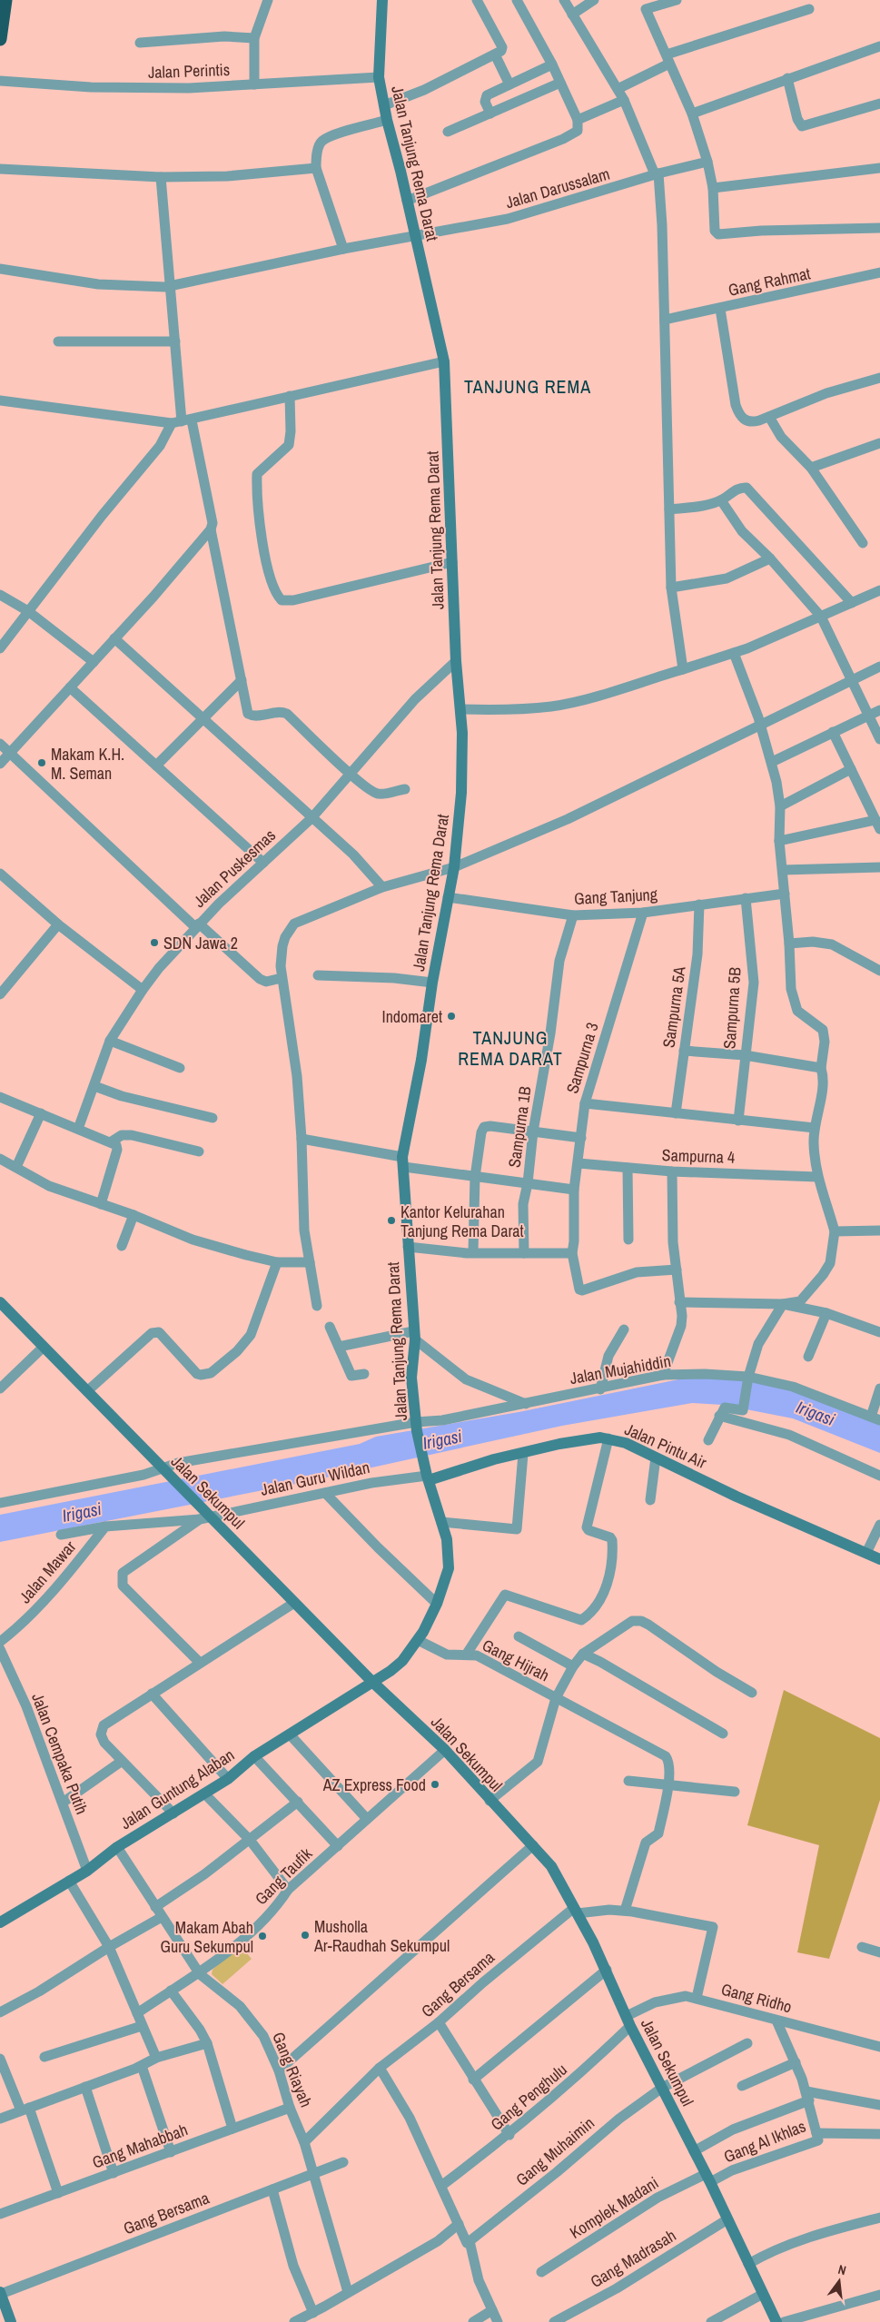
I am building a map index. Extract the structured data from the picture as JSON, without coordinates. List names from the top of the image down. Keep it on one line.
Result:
{"streets":{"street":["Jalan Perintis","Jalan Tanjung Rema Darat","Jalan Darussalam","Gang Rahmat","Jalan Puskesmas","Gang Tanjung","Sampurna 5A","Sampurna 5B","Sampurna 3","Sampurna 1B","Sampurna 4","Jalan Mujahiddin","Jalan Pintu Air","Jalan Guru Wildan","Jalan Sekumpul","Jalan Mawar","Gang Hijrah","Jalan Cempaka Putih","Jalan Guntung Alaban","Gang Taufik","Gang Bersama","Gang Ridho","Gang Riayah","Gang Penghulu","Gang Al Ikhlas","Gang Mahabbah","Gang Muhaimin","Komplek Madani","Gang Madrasah"]},"crossings":[["Jalan Perintis","Jalan Tanjung Rema Darat"],["Jalan Tanjung Rema Darat","Jalan Darussalam"],["Jalan Tanjung Rema Darat","Jalan Puskesmas"],["Jalan Tanjung Rema Darat","Gang Tanjung"],["Jalan Tanjung Rema Darat","Jalan Mujahiddin"],["Jalan Tanjung Rema Darat","Jalan Pintu Air"],["Jalan Tanjung Rema Darat","Jalan Guru Wildan"],["Jalan Tanjung Rema Darat","Jalan Sekumpul"],["Jalan Tanjung Rema Darat","Gang Hijrah"],["Jalan Tanjung Rema Darat","Jalan Guntung Alaban"],["Gang Tanjung","Sampurna 5A"],["Gang Tanjung","Sampurna 5B"],["Gang Tanjung","Sampurna 3"],["Gang Tanjung","Sampurna 1B"],["Sampurna 3","Sampurna 4"],["Jalan Mujahiddin","Jalan Sekumpul"],["Jalan Pintu Air","Jalan Guru Wildan"],["Jalan Guru Wildan","Jalan Sekumpul"],["Jalan Sekumpul","Gang Hijrah"],["Jalan Sekumpul","Jalan Guntung Alaban"],["Jalan Sekumpul","Gang Taufik"],["Jalan Sekumpul","Gang Bersama"],["Jalan Sekumpul","Gang Ridho"],["Jalan Sekumpul","Gang Penghulu"],["Jalan Sekumpul","Gang Al Ikhlas"],["Jalan Sekumpul","Gang Muhaimin"],["Jalan Sekumpul","Komplek Madani"],["Jalan Sekumpul","Gang Madrasah"],["Jalan Cempaka Putih","Jalan Guntung Alaban"],["Jalan Guntung Alaban","Gang Riayah"],["Gang Taufik","Gang Riayah"],["Gang Bersama","Gang Riayah"],["Gang Ridho","Gang Penghulu"],["Gang Riayah","Gang Mahabbah"],["Gang Al Ikhlas","Komplek Madani"]],"districts":["TANJUNG REMA","TANJUNG REMA DARAT"],"water":["Irigasi"],"places":["Makam K.H. M. Seman","SDN Jawa 2","Indomaret","Kantor Kelurahan Tanjung Rema Darat","AZ Express Food","Musholla Ar-Raudhah Sekumpul","Makam Abah Guru Sekumpul"],"north":"top"}
